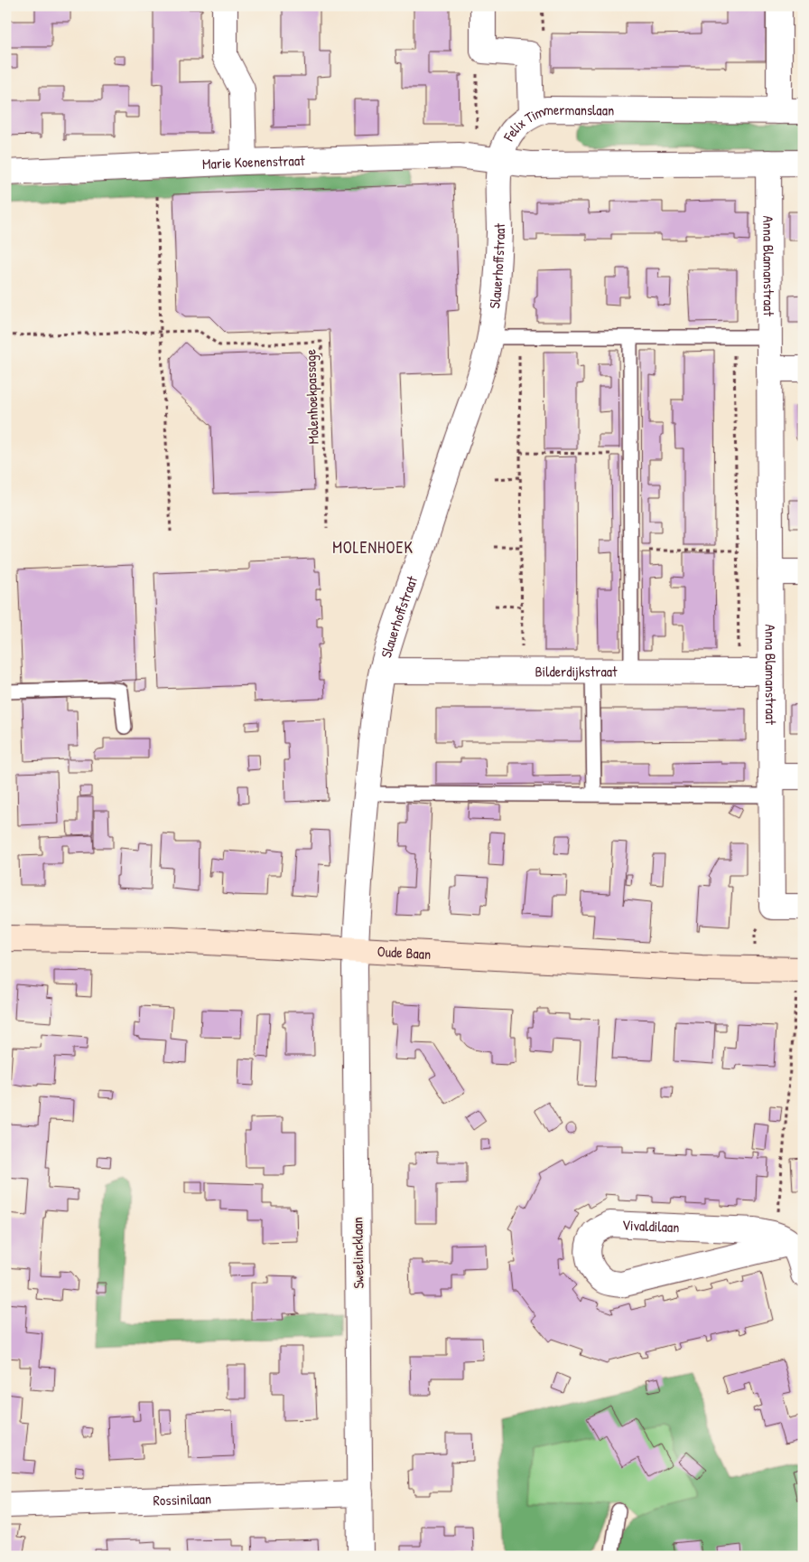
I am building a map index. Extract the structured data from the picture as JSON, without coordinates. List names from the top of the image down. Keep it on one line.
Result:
{"streets":{"street":["Felix Timmermanslaan","Marie Koenenstraat","Slauerhoffstraat","Anna Blamanstraat","Bilderdijkstraat","Oude Baan","Vivaldilaan","Sweelincklaan","Rossinilaan"],"path":["Molenhoekpassage"]},"crossings":[["Felix Timmermanslaan","Marie Koenenstraat"],["Felix Timmermanslaan","Slauerhoffstraat"],["Felix Timmermanslaan","Anna Blamanstraat"],["Marie Koenenstraat","Slauerhoffstraat"],["Slauerhoffstraat","Bilderdijkstraat"],["Slauerhoffstraat","Oude Baan"],["Slauerhoffstraat","Sweelincklaan"],["Anna Blamanstraat","Bilderdijkstraat"],["Oude Baan","Sweelincklaan"],["Sweelincklaan","Rossinilaan"]],"districts":["MOLENHOEK"]}
